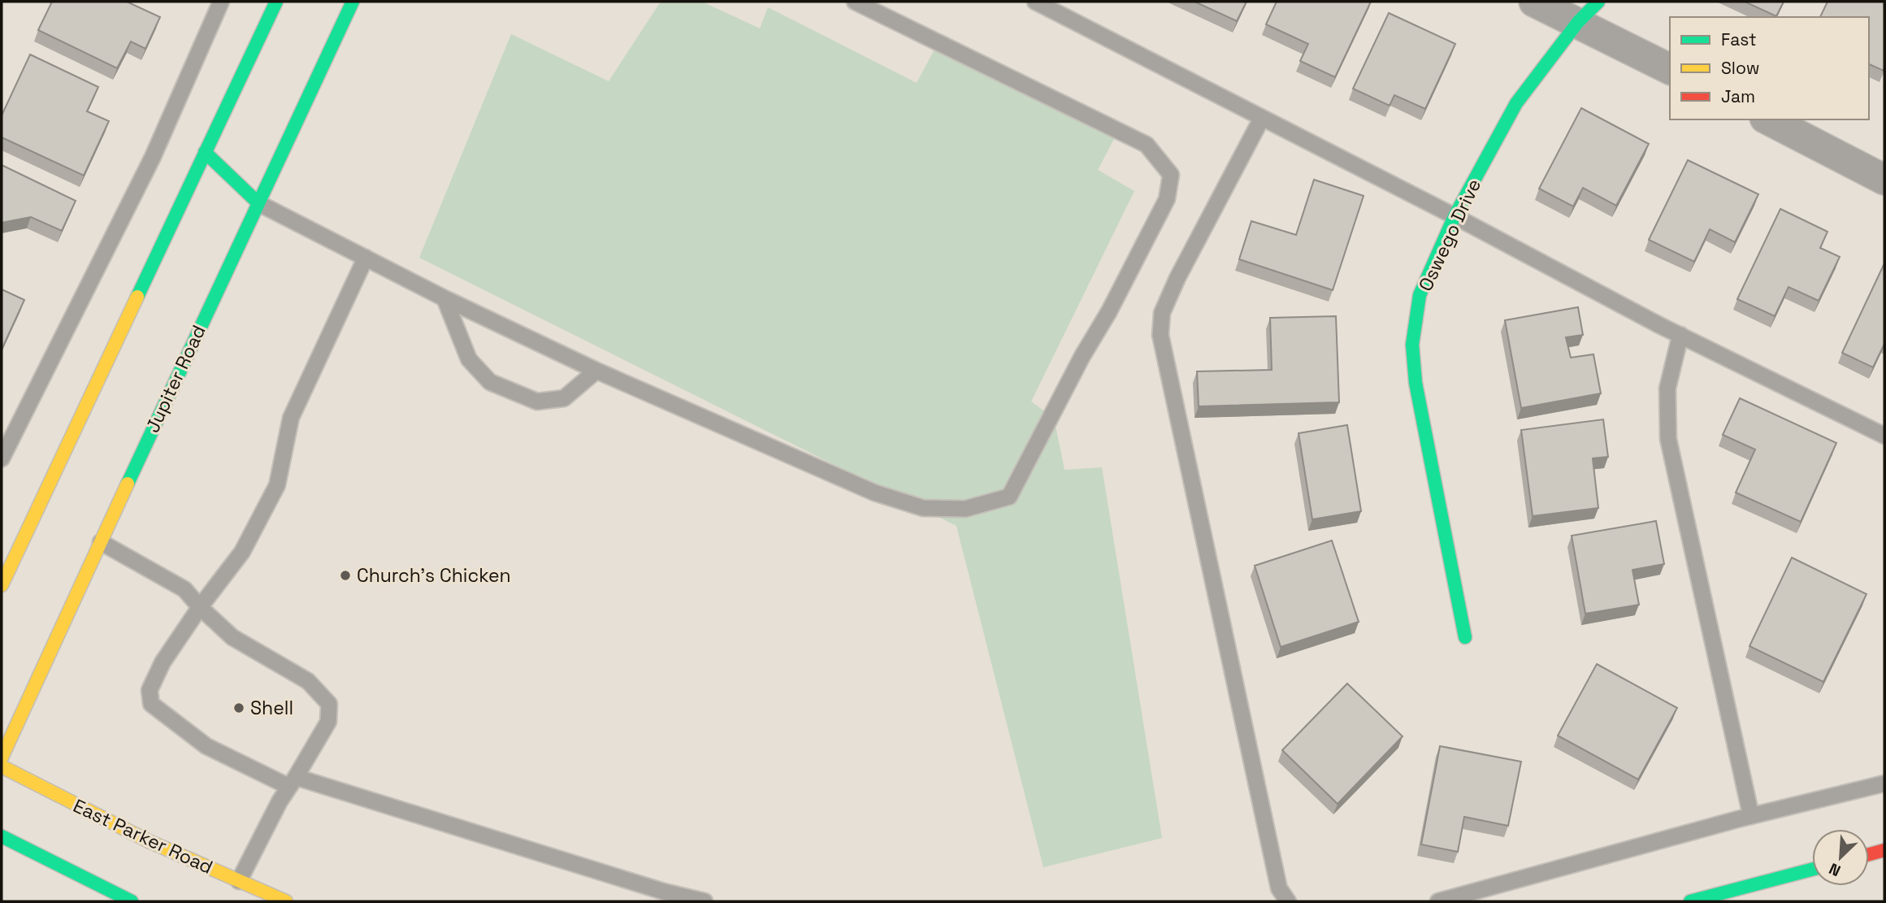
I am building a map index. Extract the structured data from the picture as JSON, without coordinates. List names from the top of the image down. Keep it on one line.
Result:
{"streets":{"main road":["Oswego Drive","Jupiter Road","East Parker Road"]},"places":["Church's Chicken","Shell"],"legend":["Fast","Slow","Jam"],"north":"bottom left"}
